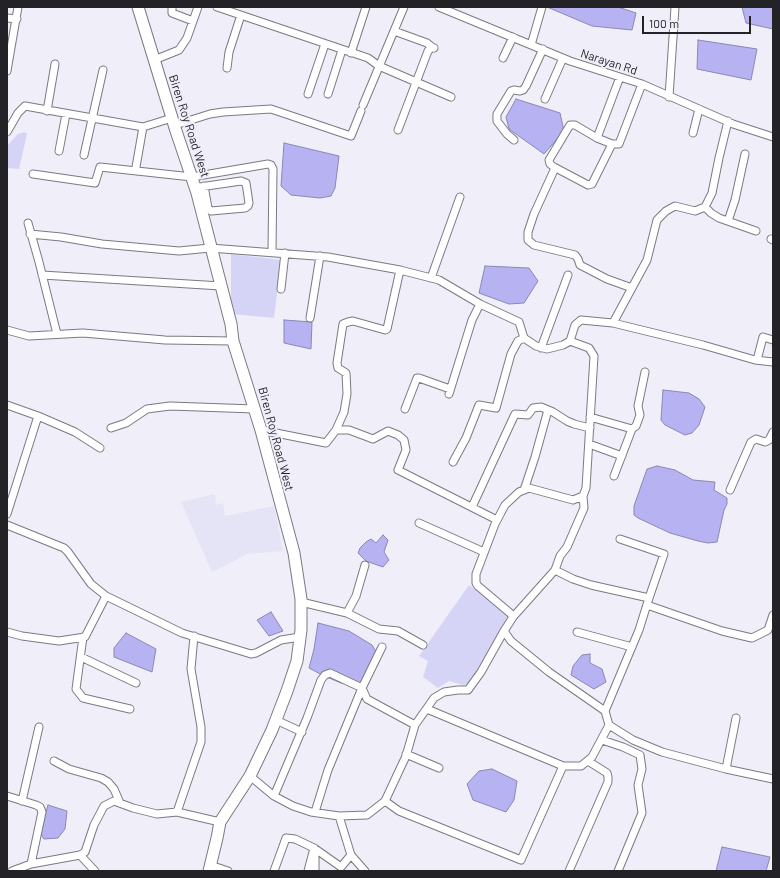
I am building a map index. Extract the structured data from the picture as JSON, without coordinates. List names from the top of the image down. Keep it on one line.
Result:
{"streets":{"main road":["Biren Roy Road West"],"street":["Narayan Rd"]},"scale_bar":"100 m"}
